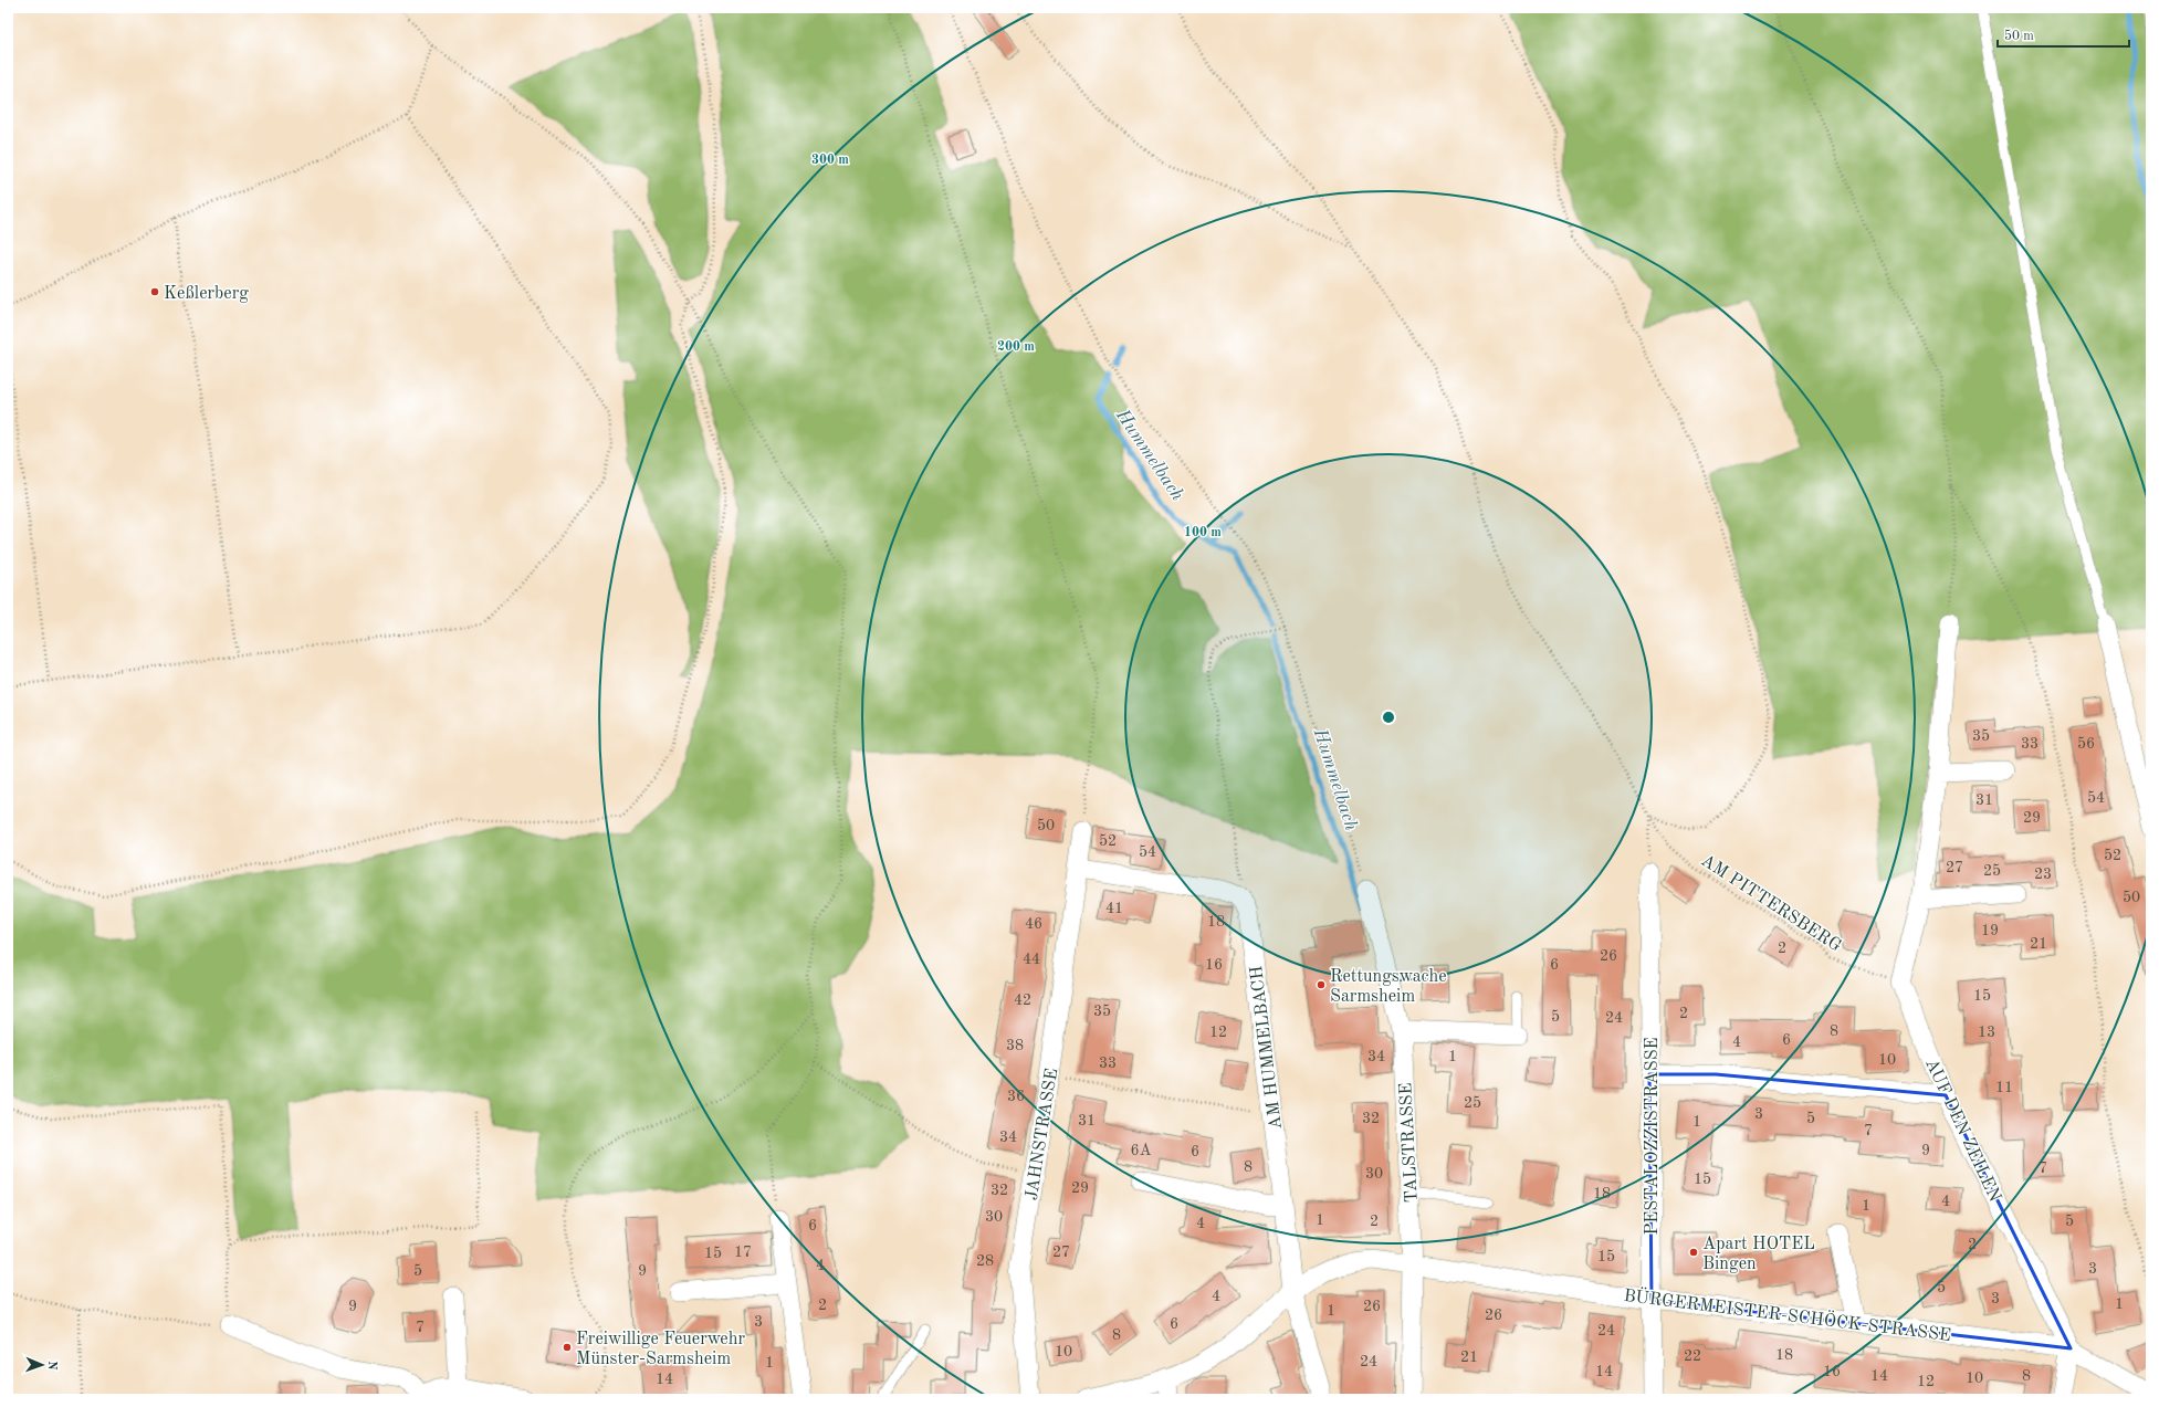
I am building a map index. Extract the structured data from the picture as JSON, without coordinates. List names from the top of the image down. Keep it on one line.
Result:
{"streets":{"street":["AM HUMMELBACH","AUF DEN ZEILEN","JAHNSTRASSE","PESTALOZZISTRASSE","TALSTRASSE","BÜRGERMEISTER-SCHÖCK-STRASSE"],"path":["AM PITTERSBERG"]},"crossings":[["AM PITTERSBERG","AUF DEN ZEILEN"],["AM HUMMELBACH","BÜRGERMEISTER-SCHÖCK-STRASSE"],["AUF DEN ZEILEN","BÜRGERMEISTER-SCHÖCK-STRASSE"],["PESTALOZZISTRASSE","BÜRGERMEISTER-SCHÖCK-STRASSE"],["TALSTRASSE","BÜRGERMEISTER-SCHÖCK-STRASSE"]],"water":["Hummelbach"],"places":["Keßlerberg","Rettungswache Sarmsheim","Apart HOTEL Bingen","Freiwillige Feuerwehr Münster-Sarmsheim"],"house_numbers":["35","33","56","54","31","29","50","52","54","52","27","25","23","50","41","18","46","19","21","2","26","44","16","6","15","42","35","2","5","24","8","12","13","6","4","38","34","1","10","33","11","36","25","3","32","5","31","1","7","34","6A","9","6","8","7","30","15","29","32","18","4","1","30","1","2","5","4","6","2","17","27","15","15","28","4","3","5","9","5","4","3","1","2","9","26","1","26","3","6","7","24","8","10","18","22","21","24","1","14","16","14","8","10","14","12"],"scale_bar":"50 m","north":"right","rings":["300 m","200 m","100 m"]}
